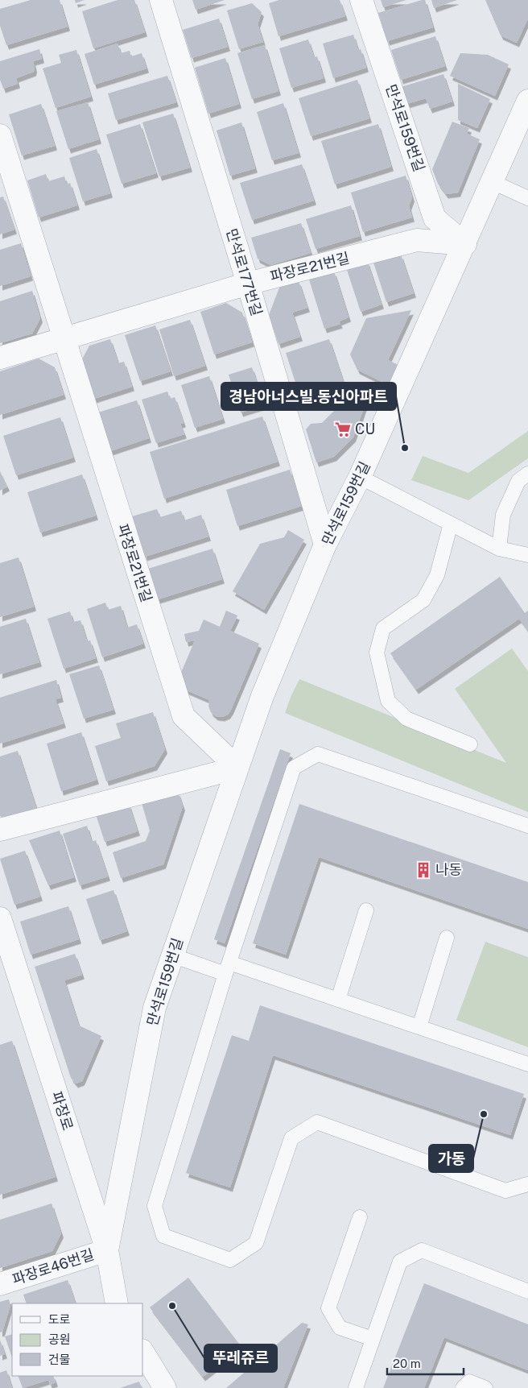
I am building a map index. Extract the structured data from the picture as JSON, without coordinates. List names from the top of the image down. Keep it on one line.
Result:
{"streets":{"street":["만석로159번길","파장로21번길","만석로177번길","파장로","파장로46번길"]},"crossings":[["만석로159번길","파장로21번길"],["만석로159번길","만석로177번길"],["만석로159번길","파장로"],["만석로159번길","파장로46번길"],["파장로21번길","만석로177번길"],["파장로","파장로46번길"]],"places":{"supermarket":["CU"],"other":["경남아너스빌.동신아파트","가동","뚜레쥬르"],"building":["나동"]},"legend":["도로","공원","건물"],"scale_bar":"20 m"}
